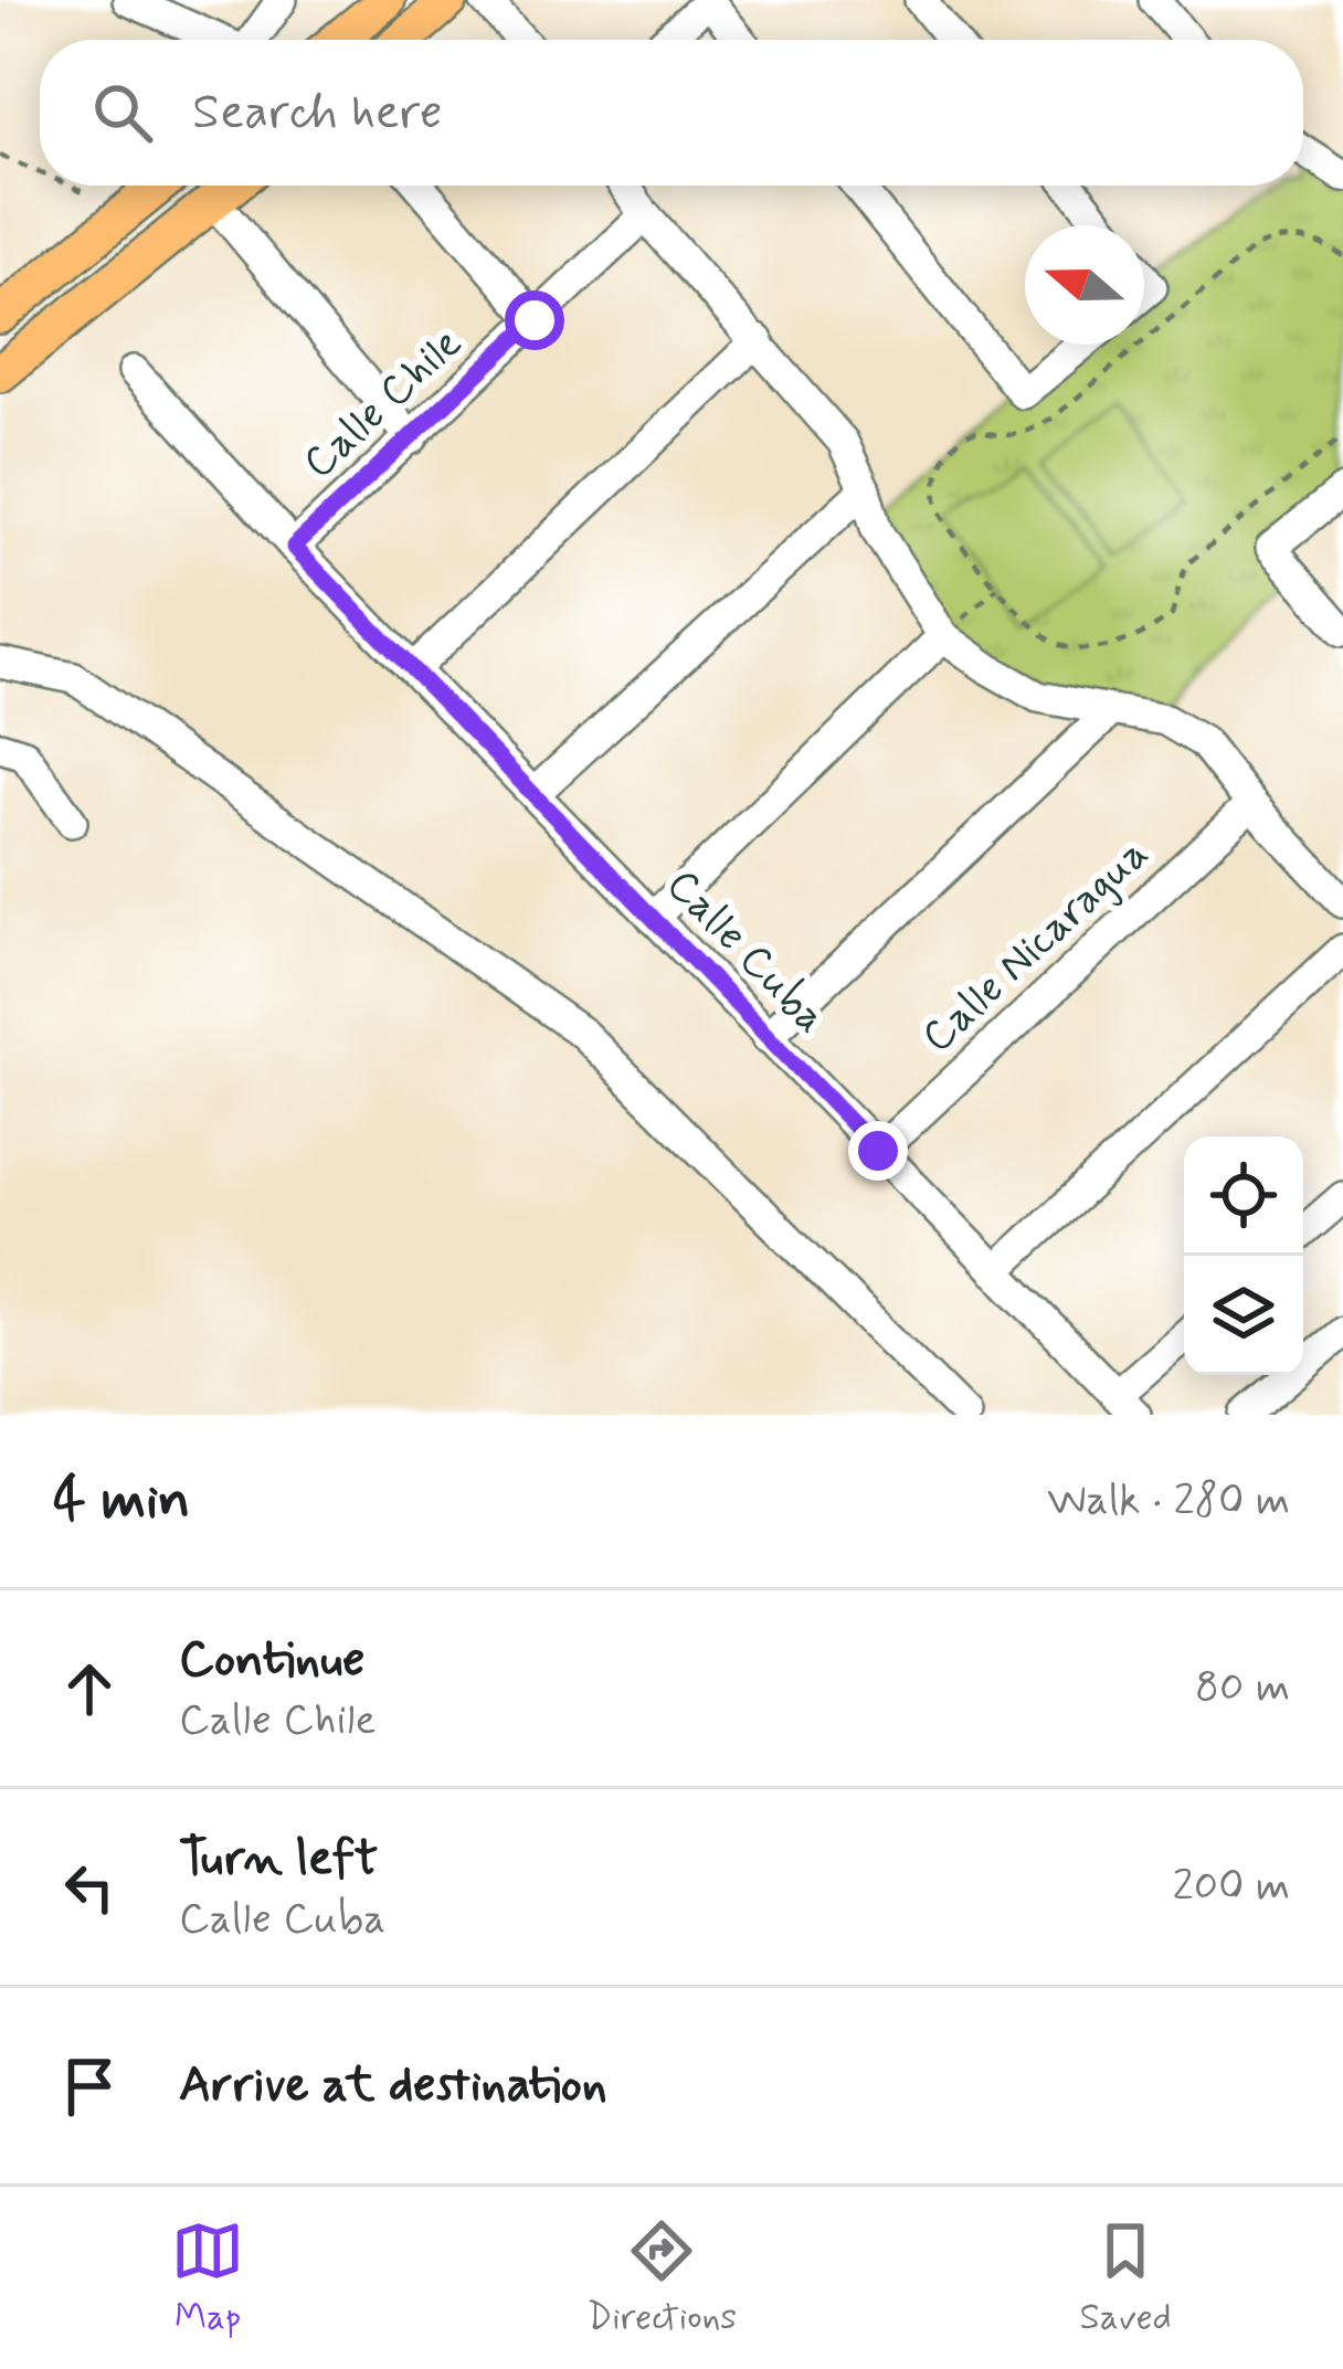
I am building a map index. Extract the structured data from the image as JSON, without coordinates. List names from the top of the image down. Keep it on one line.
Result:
{"streets":{"street":["Calle Chile","Calle Nicaragua","Calle Cuba"]},"crossings":[["Calle Chile","Calle Cuba"],["Calle Nicaragua","Calle Cuba"]],"north":"left","page":{"search":"Search here","heading":["4 min","Walk · 280 m"],"list":[["Continue","Calle Chile","80 m"],["Turn left","Calle Cuba","200 m"],"Arrive at destination"],"nav":["Map","Directions","Saved"]}}
